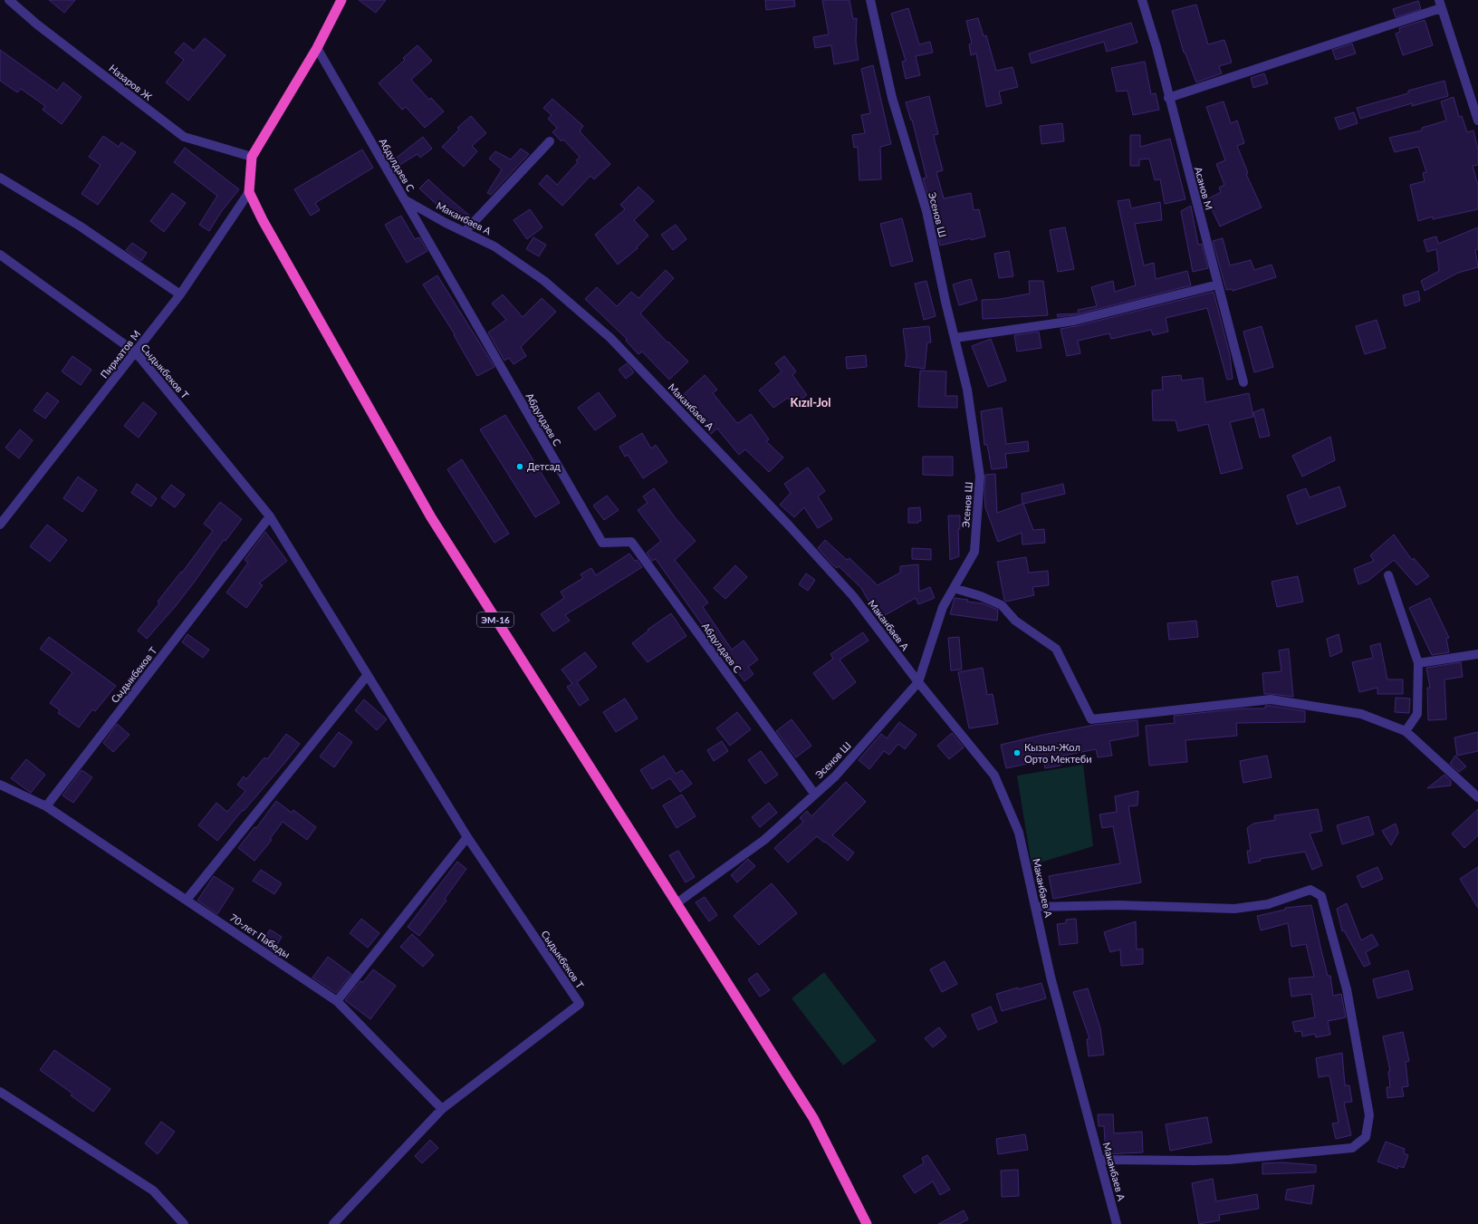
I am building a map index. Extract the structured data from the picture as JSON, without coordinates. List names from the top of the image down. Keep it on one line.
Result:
{"streets":{"highway":["ЭМ-16"],"street":["Назаров Ж","Абдулдаев С","Асанов М","Эсенов Ш","Маканбаев А","Пирматов М","Сыдыкбеков Т","70-лет Пабеды"]},"crossings":[["Абдулдаев С","Эсенов Ш"],["Абдулдаев С","Маканбаев А"],["Эсенов Ш","Маканбаев А"],["Эсенов Ш","ЭМ-16"],["Пирматов М","Сыдыкбеков Т"],["Пирматов М","ЭМ-16"],["Сыдыкбеков Т","70-лет Пабеды"]],"districts":["Kızıl-Jol"],"places":["Детсад","Кызыл-Жол Орто Мектеби"]}
